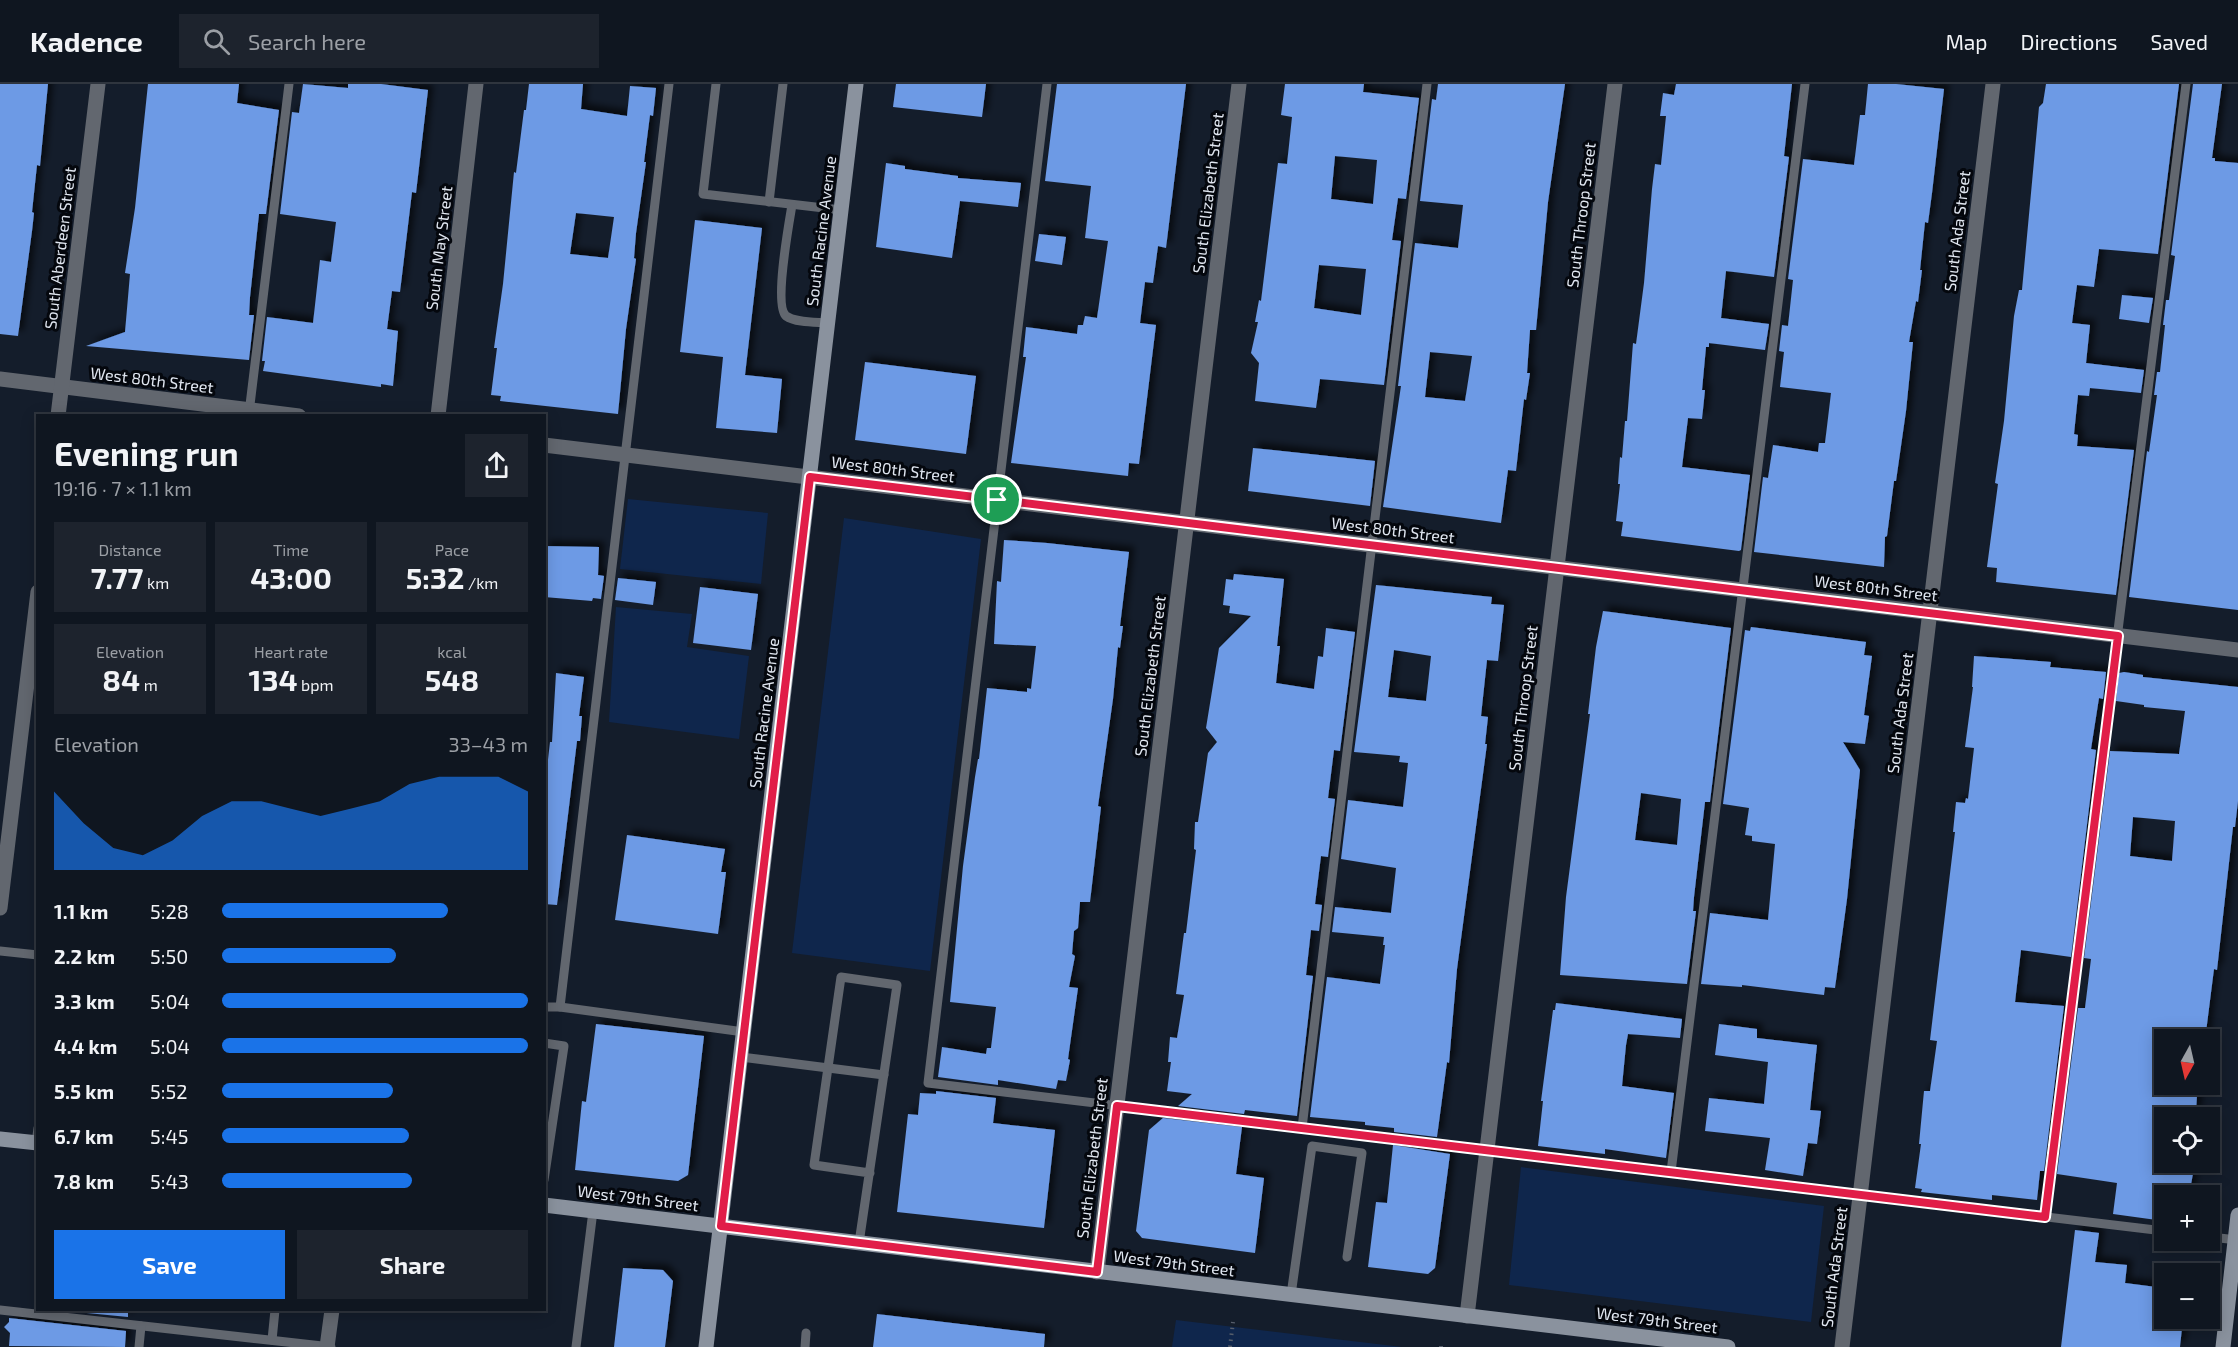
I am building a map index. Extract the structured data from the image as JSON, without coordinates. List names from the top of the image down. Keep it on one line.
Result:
{"streets":{"street":["South Elizabeth Street","South Throop Street","South Racine Avenue","South Ada Street","South Aberdeen Street","South May Street","West 80th Street","West 79th Street"]},"crossings":[["South Elizabeth Street","West 80th Street"],["South Elizabeth Street","West 79th Street"],["South Throop Street","West 80th Street"],["South Throop Street","West 79th Street"],["South Racine Avenue","West 80th Street"],["South Racine Avenue","West 79th Street"],["South Ada Street","West 80th Street"],["South Aberdeen Street","West 80th Street"]],"north":"bottom","page":{"header":"Kadence","search":"Search here","nav":["Map","Directions","Saved"],"heading":["Evening run","19:16 · 7 × 1.1 km"],"stats":[["Distance","7.77 km"],["Time","43:00"],["Pace","5:32 /km"],["Elevation","84 m"],["Heart rate","134 bpm"],["kcal","548"]],"chart":["Elevation","33–43 m"],"list":[{"name":"1.1 km","note":"5:28"},{"name":"2.2 km","note":"5:50"},{"name":"3.3 km","note":"5:04"},{"name":"4.4 km","note":"5:04"},{"name":"5.5 km","note":"5:52"},{"name":"6.7 km","note":"5:45"},{"name":"7.8 km","note":"5:43"}],"map_buttons":["+","−"],"buttons":["Save","Share"]}}
